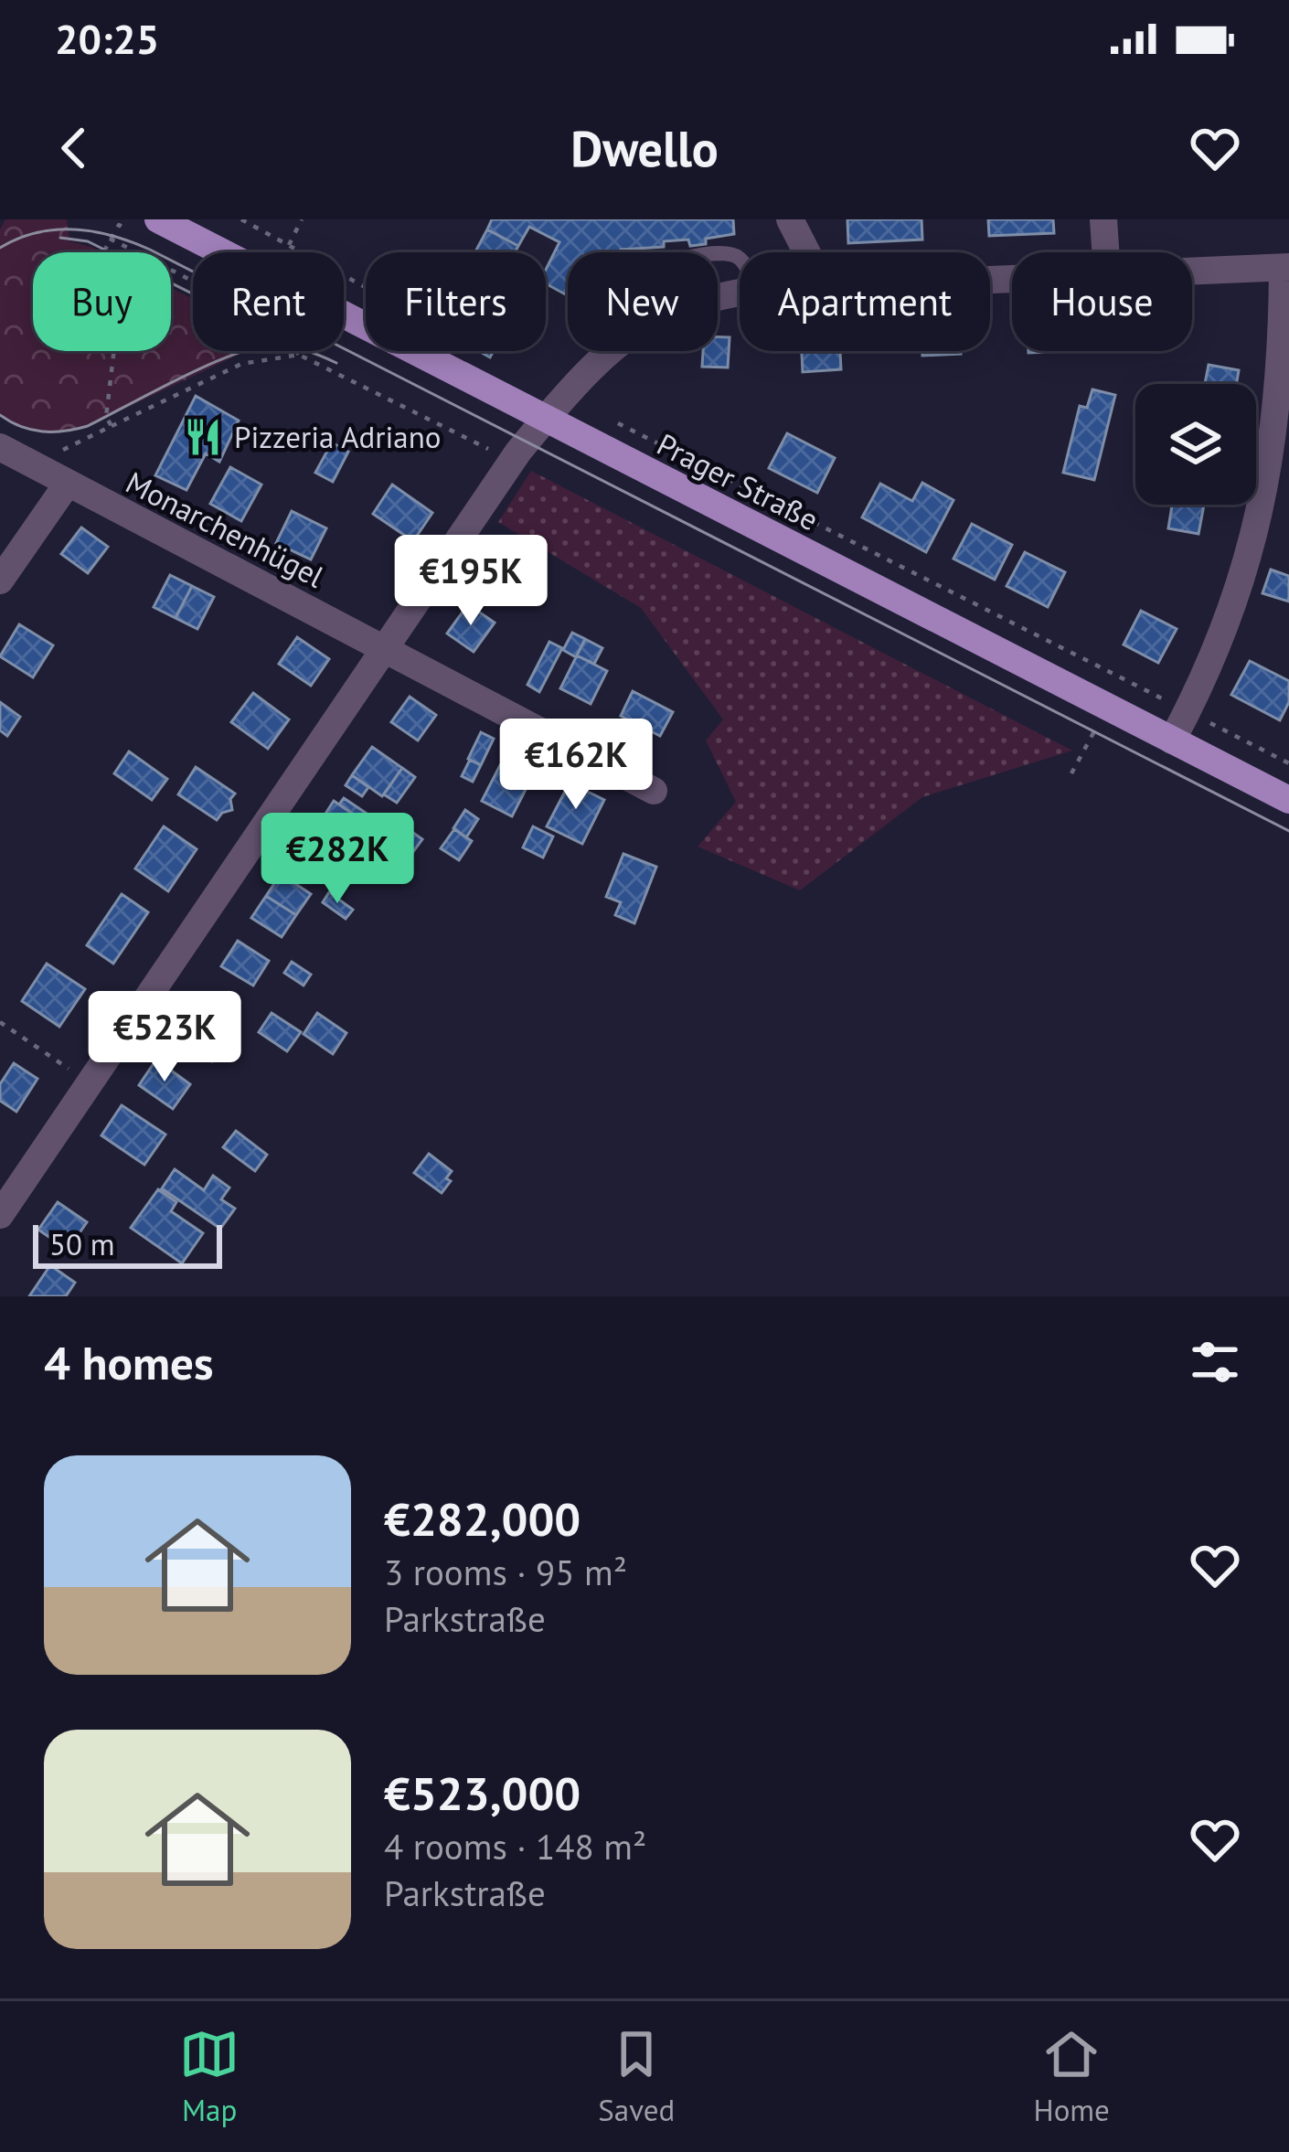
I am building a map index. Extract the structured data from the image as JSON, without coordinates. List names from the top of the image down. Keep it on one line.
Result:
{"streets":{"main road":["Prager Straße"],"street":["Monarchenhügel"]},"places":{"restaurant":["Pizzeria Adriano"]},"scale_bar":"50 m","page":{"status":"20:25","header":"Dwello","chip":["Buy","Rent","Filters","New","Apartment","House"],"price":["€195K","€162K","€282K","€523K"],"scale":"50 m","heading":"4 homes","list":[{"name":"€282,000","note":"3 rooms · 95 m² · Parkstraße"},{"name":"€523,000","note":"4 rooms · 148 m² · Parkstraße"}],"tabs":["Map","Saved","Home"]}}
